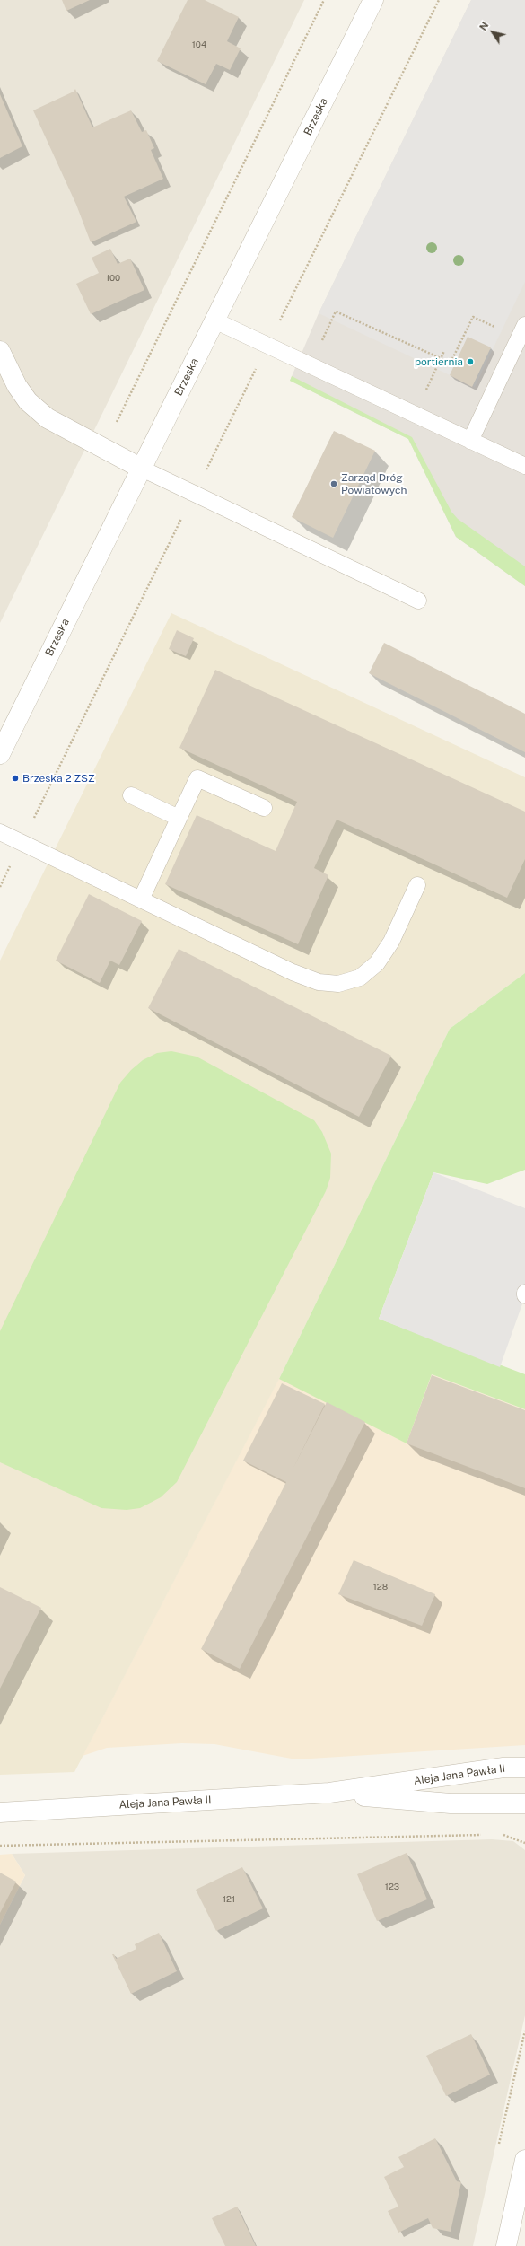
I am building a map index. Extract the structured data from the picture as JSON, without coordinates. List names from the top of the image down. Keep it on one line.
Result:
{"streets":{"street":["Brzeska","Aleja Jana Pawła II"]},"places":["portiernia","Zarząd Dróg Powiatowych","Brzeska 2 ZSZ"],"house_numbers":["104","100","128","123","121"],"north":"top left"}
